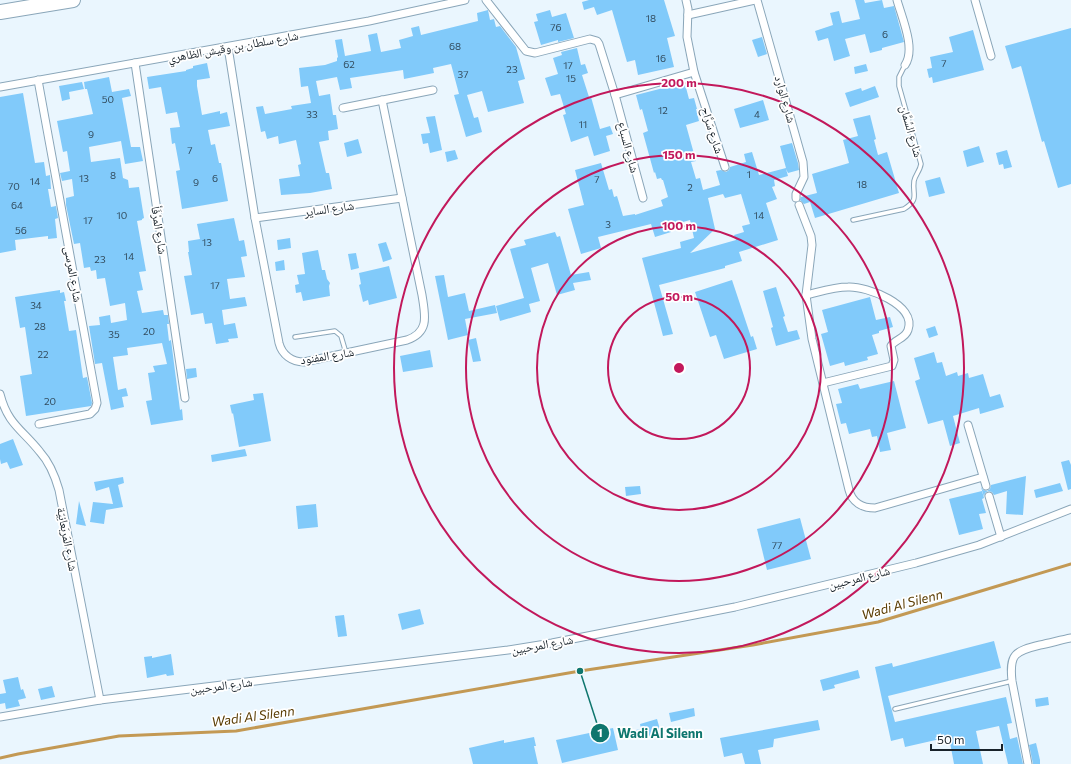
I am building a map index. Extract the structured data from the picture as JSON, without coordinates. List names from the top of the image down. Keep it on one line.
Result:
{"streets":{"street":["شارع سلطان بن وقيش الظاهري","شارع الوارد","شارع سَرَّاح","شارع السِّمَّان","شارع السباع","شارع الساير","شارع المرْفَأ","شارع المرسى","شارع المفنود","شارع المَربَعانِيّة","شارع المرحبين"]},"crossings":[["شارع سلطان بن وقيش الظاهري","شارع المرْفَأ"],["شارع سلطان بن وقيش الظاهري","شارع المرسى"],["شارع سلطان بن وقيش الظاهري","شارع المفنود"],["شارع الساير","شارع المفنود"],["شارع المَربَعانِيّة","شارع المرحبين"]],"water":["Wadi Al Silenn"],"places":["Wadi Al Silenn"],"house_numbers":["18","76","6","68","16","7","62","17","23","37","15","50","12","33","4","11","9","7","1","8","13","6","7","14","9","18","70","2","64","10","14","17","3","56","13","14","23","17","34","28","20","35","22","20","77"],"scale_bar":"50 m","rings":["200 m","150 m","100 m","50 m"]}
